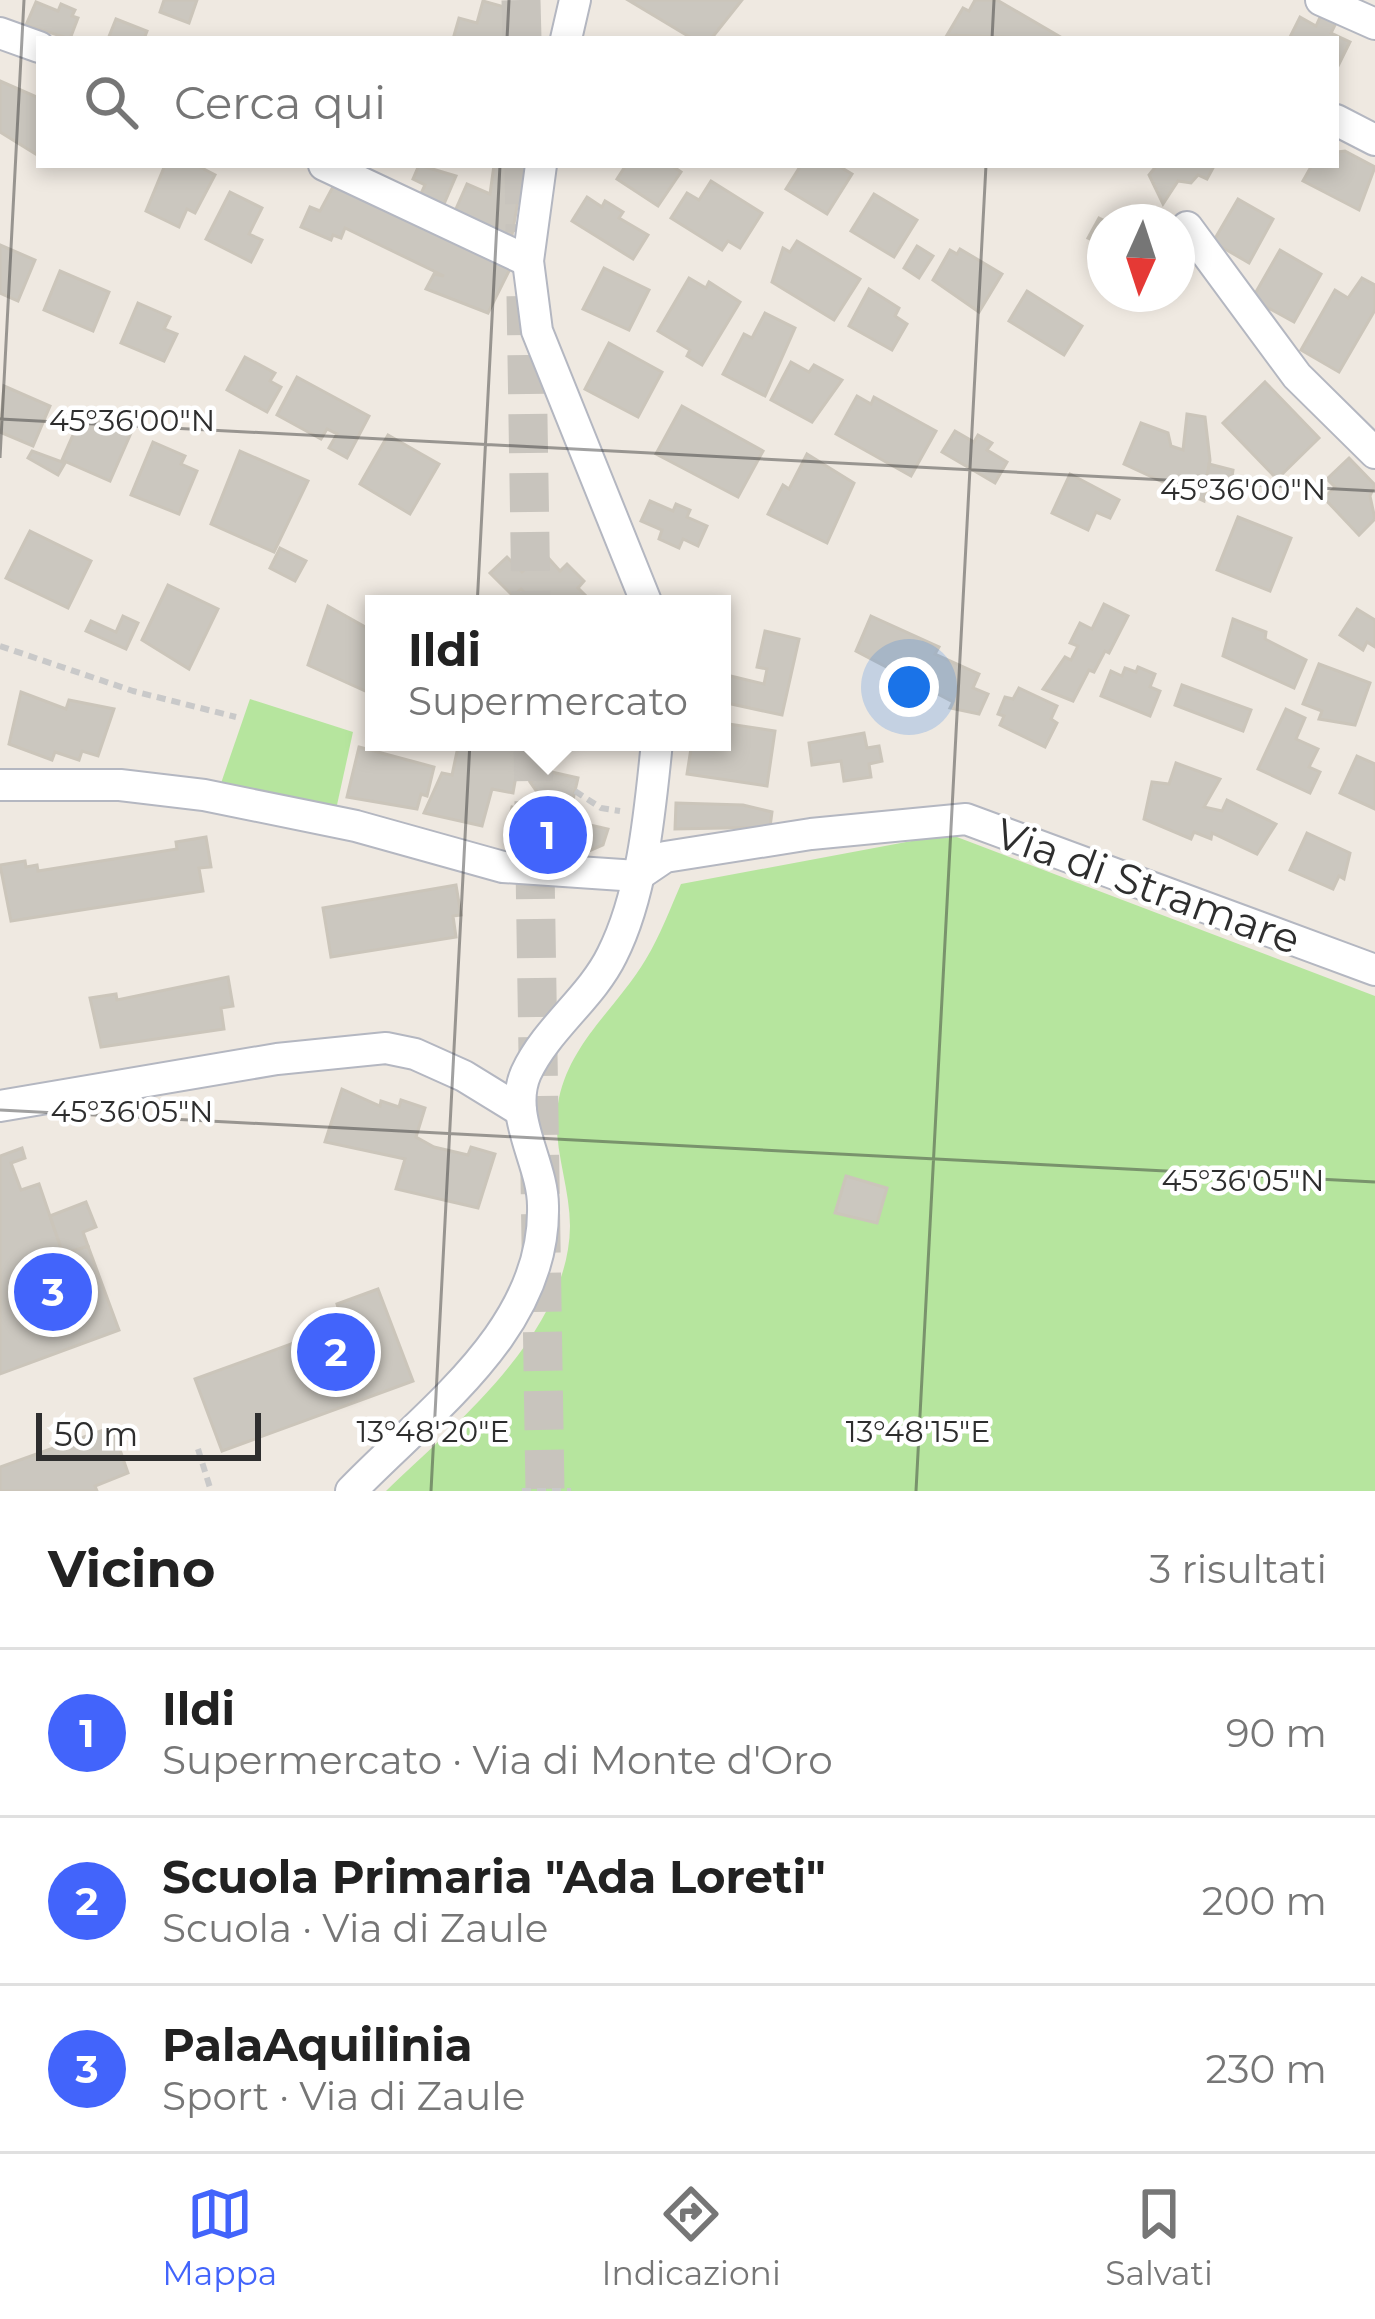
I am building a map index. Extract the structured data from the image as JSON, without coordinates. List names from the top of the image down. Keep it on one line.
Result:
{"streets":{"street":["Via di Stramare"]},"scale_bar":"50 m","north":"bottom","page":{"search":"Cerca qui","popup":["Ildi","Supermercato"],"pins":["1","3","2"],"scale":"50 m","heading":["Vicino","3 risultati"],"list":[{"mark":"1","name":"Ildi","note":"Supermercato · Via di Monte d'Oro","value":"90 m"},{"mark":"2","name":"Scuola Primaria \"Ada Loreti\"","note":"Scuola · Via di Zaule","value":"200 m"},{"mark":"3","name":"PalaAquilinia","note":"Sport · Via di Zaule","value":"230 m"}],"nav":["Mappa","Indicazioni","Salvati"]},"coordinates":["45°36'00\"N","45°36'05\"N","13°48'20\"E","13°48'15\"E"]}
